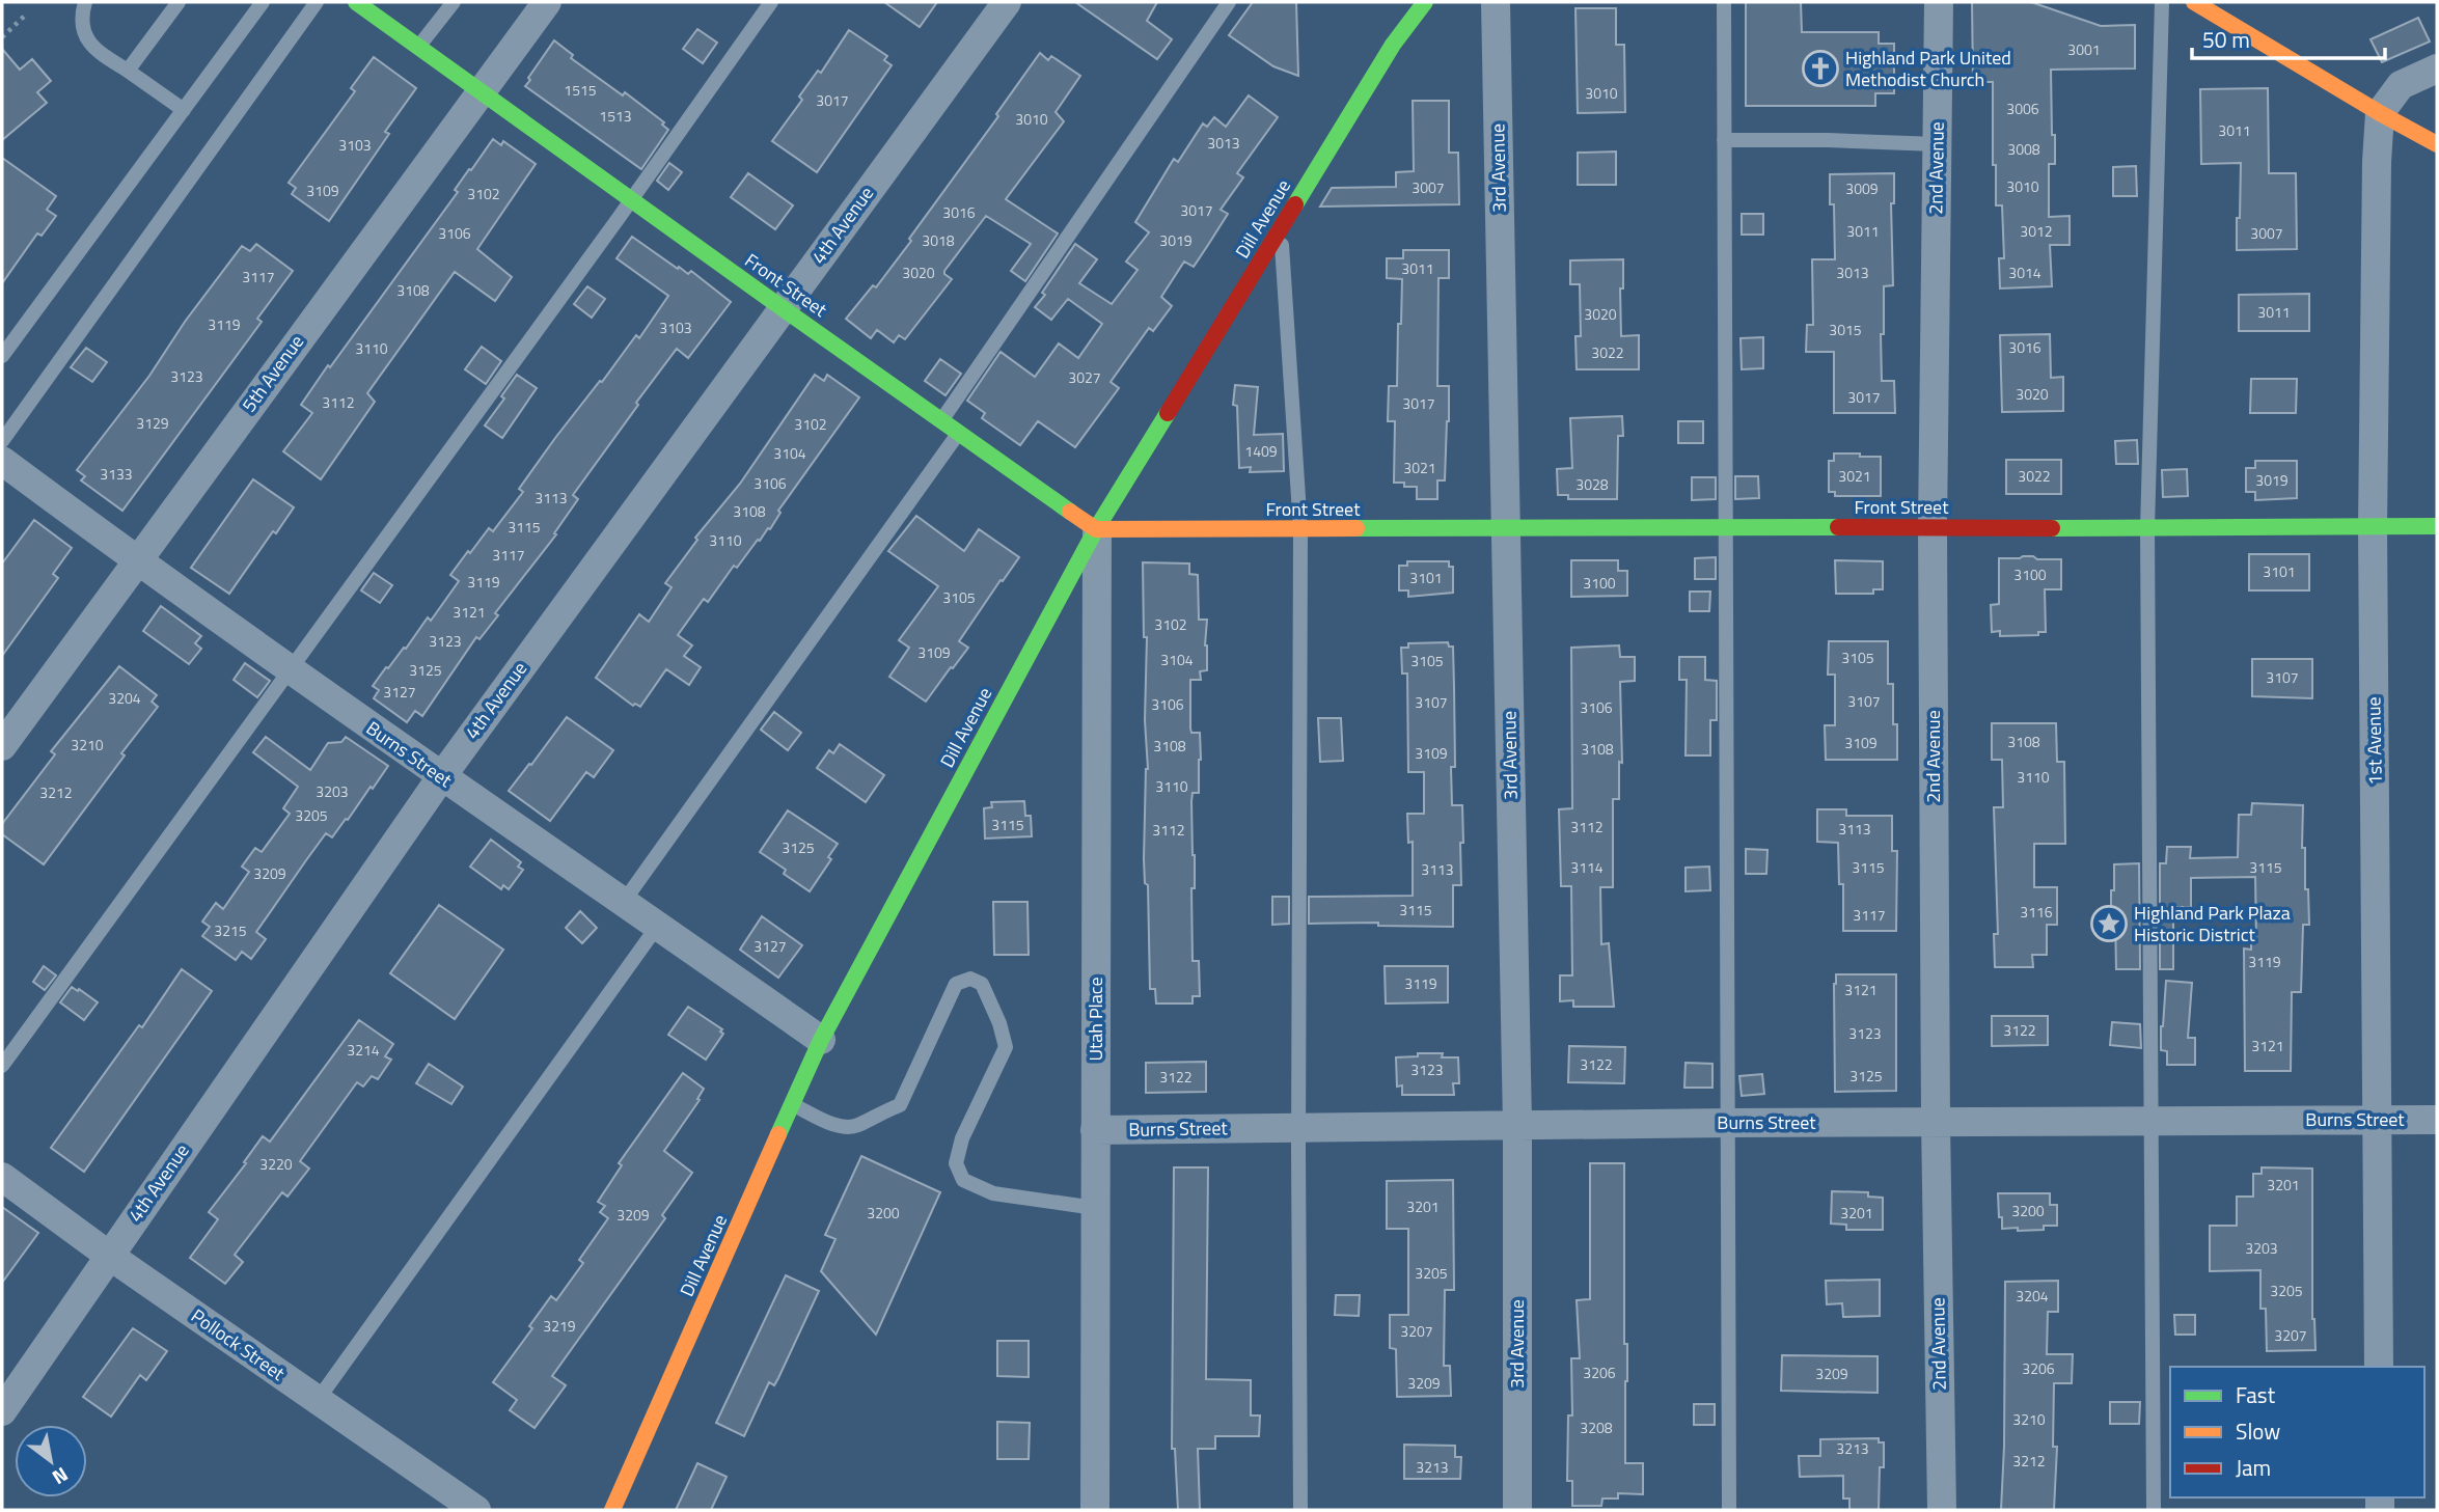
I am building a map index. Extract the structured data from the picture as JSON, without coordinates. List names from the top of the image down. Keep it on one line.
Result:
{"streets":{"street":["3rd Avenue","2nd Avenue","Dill Avenue","4th Avenue","Front Street","5th Avenue","1st Avenue","Burns Street","Utah Place","Pollock Street"]},"crossings":[["3rd Avenue","Front Street"],["3rd Avenue","Burns Street"],["2nd Avenue","Front Street"],["2nd Avenue","Burns Street"],["Dill Avenue","Front Street"],["Dill Avenue","Burns Street"],["Dill Avenue","Utah Place"],["4th Avenue","Front Street"],["4th Avenue","Burns Street"],["4th Avenue","Pollock Street"],["Front Street","5th Avenue"],["Front Street","1st Avenue"],["Front Street","Utah Place"],["5th Avenue","Burns Street"],["1st Avenue","Burns Street"],["Burns Street","Utah Place"]],"places":{"church":["Highland Park United Methodist Church"],"place":["Highland Park Plaza Historic District"]},"house_numbers":["3001","1515","3010","3017","3006","1513","3010","3011","3013","3103","3008","3010","3007","3009","3109","3102","3017","3016","3011","3012","3106","3007","3018","3019","3011","3020","3013","3014","3117","3108","3011","3020","3119","3103","3015","3016","3110","3022","3123","3027","3020","3017","3112","3017","3129","3102","1409","3104","3021","3133","3021","3022","3019","3106","3028","3113","3108","3115","3110","3117","3101","3100","3101","3119","3100","3105","3121","3102","3123","3109","3105","3104","3105","3125","3107","3127","3204","3107","3107","3106","3106","3108","3109","3210","3108","3108","3109","3110","3110","3203","3212","3205","3115","3112","3113","3112","3125","3114","3115","3115","3113","3209","3115","3116","3117","3215","3127","3119","3119","3121","3122","3123","3121","3214","3122","3123","3125","3122","3220","3201","3201","3200","3200","3201","3209","3203","3205","3205","3204","3219","3207","3207","3206","3206","3209","3209","3210","3208","3213","3212","3213"],"legend":["Fast","Slow","Jam"],"scale_bar":"50 m","north":"bottom right"}
